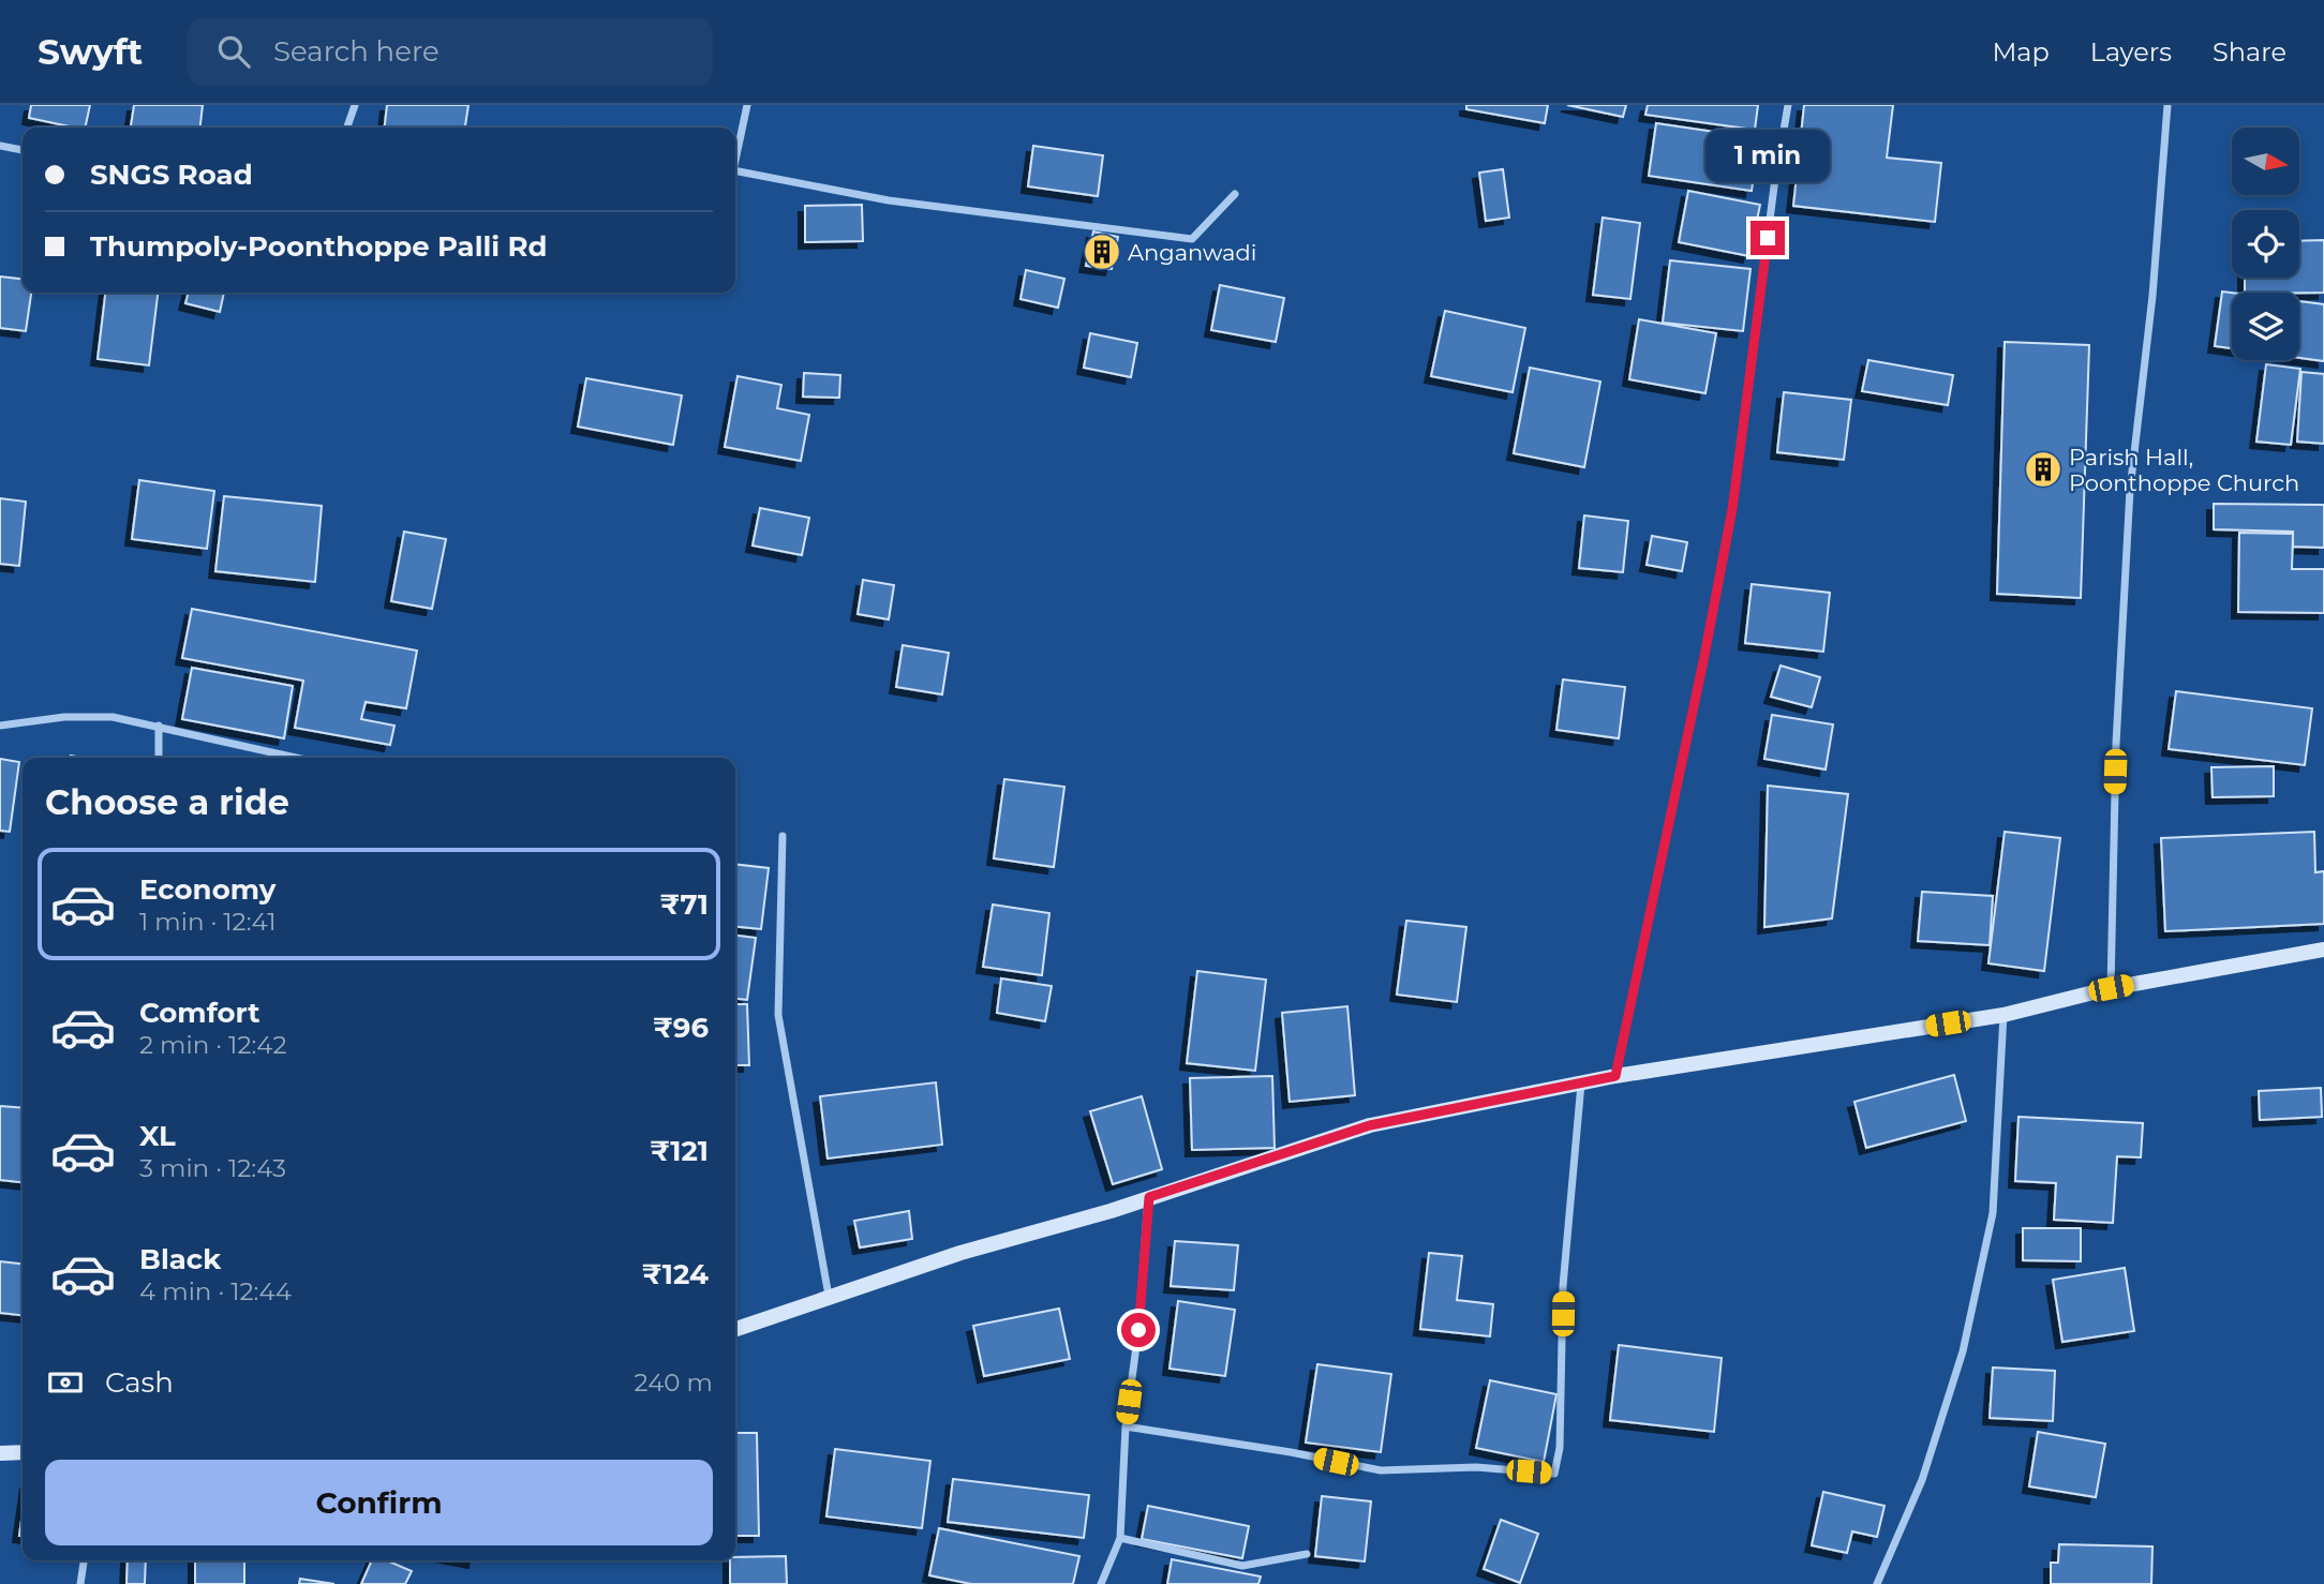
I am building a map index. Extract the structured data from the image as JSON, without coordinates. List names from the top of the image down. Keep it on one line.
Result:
{"places":{"building":["Anganwadi","Parish Hall, Poonthoppe Church"]},"north":"right","page":{"header":"Swyft","search":"Search here","nav":["Map","Layers","Share"],"banner":["SNGS Road","Thumpoly-Poonthoppe Palli Rd"],"bubble":"1 min","heading":"Choose a ride","list":[{"name":"Economy","note":"1 min · 12:41","value":"₹71"},{"name":"Comfort","note":"2 min · 12:42","value":"₹96"},{"name":"XL","note":"3 min · 12:43","value":"₹121"},{"name":"Black","note":"4 min · 12:44","value":"₹124"}],"pay":["Cash","240 m"],"buttons":"Confirm"}}
